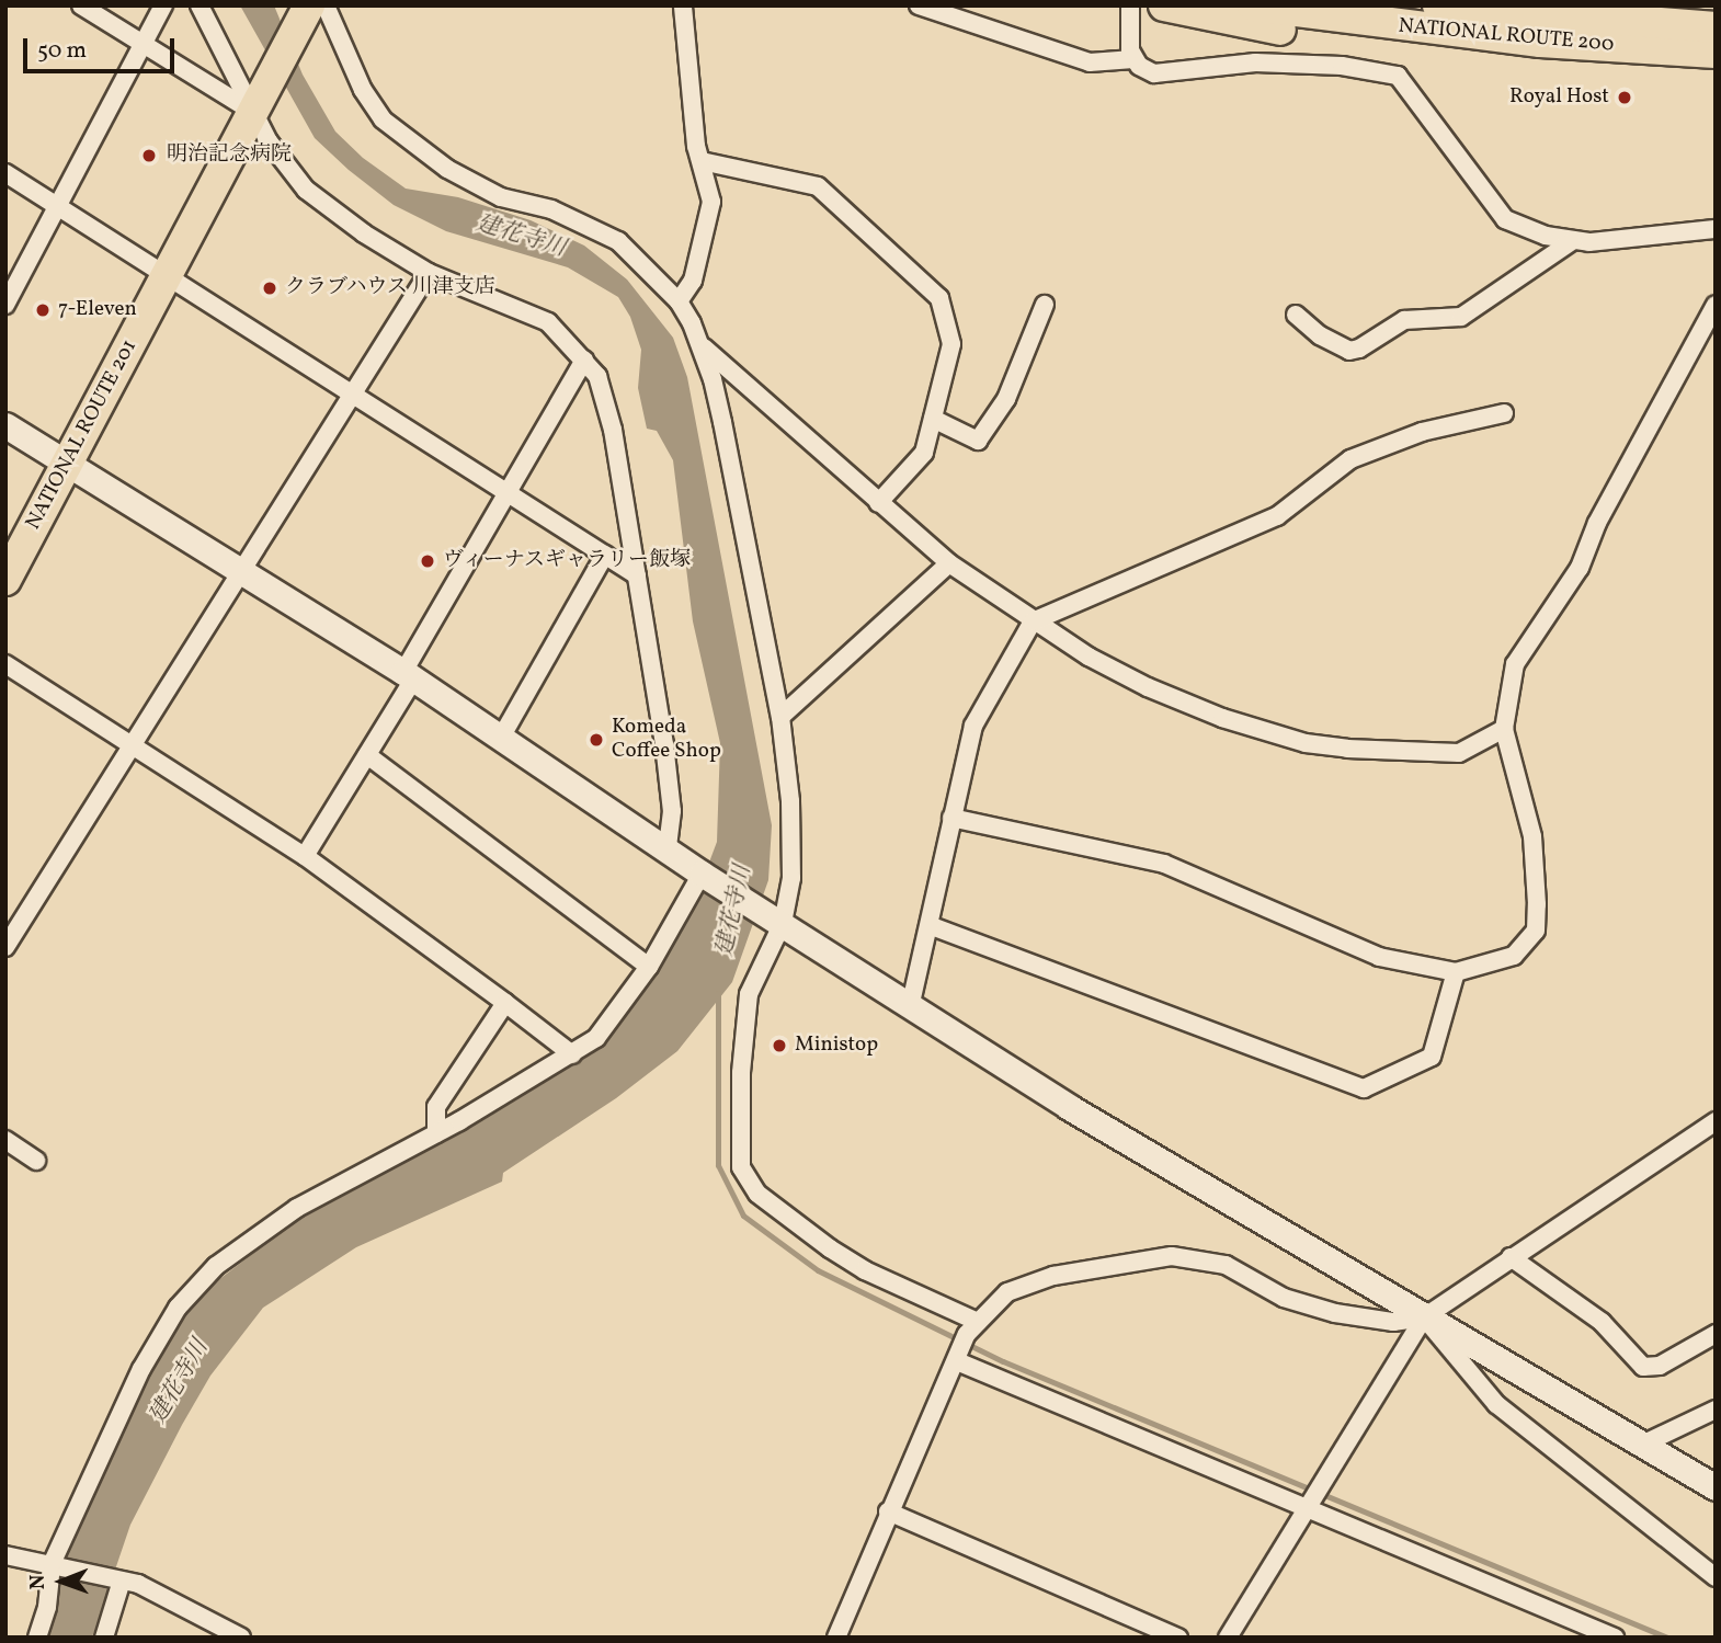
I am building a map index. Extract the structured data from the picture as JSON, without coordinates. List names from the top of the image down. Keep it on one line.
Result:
{"streets":{"highway":["NATIONAL ROUTE 200","NATIONAL ROUTE 201"]},"water":["建花寺川"],"places":["Royal Host","明治記念病院","クラブハウス 川津支店","7-Eleven","ヴィーナスギャラリー飯塚","Komeda Coffee Shop","Ministop"],"scale_bar":"50 m","north":"left"}
